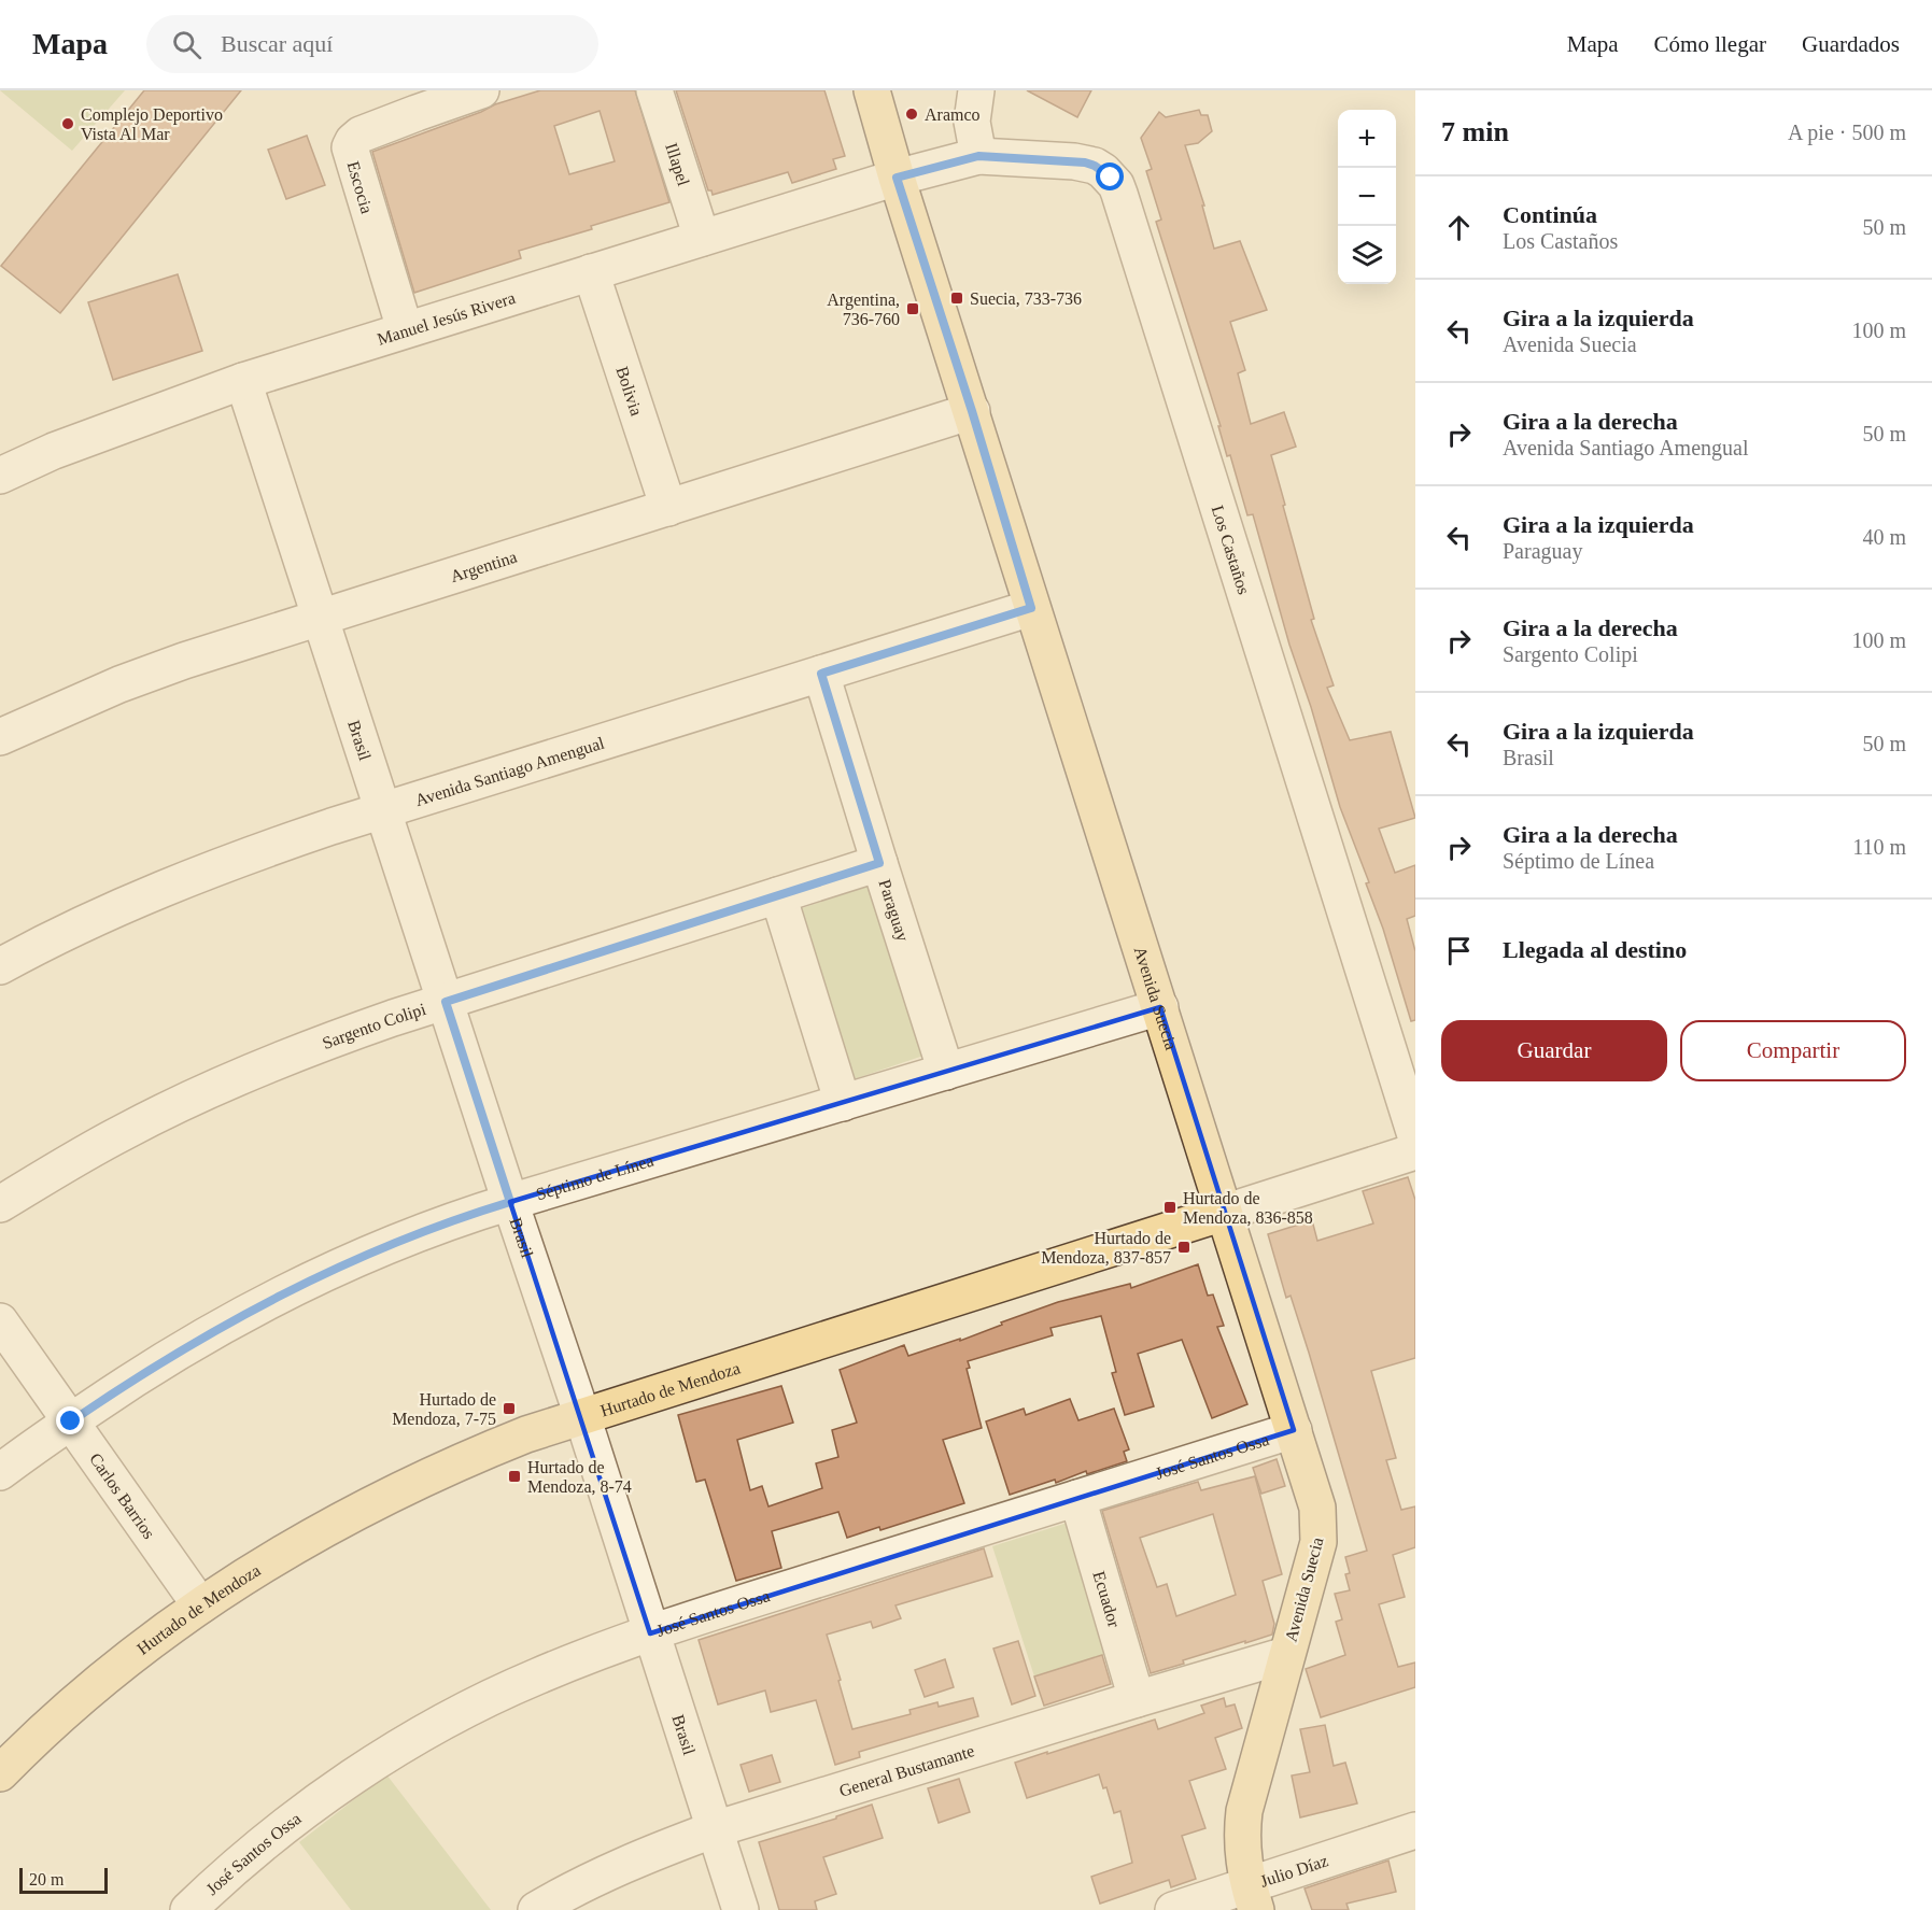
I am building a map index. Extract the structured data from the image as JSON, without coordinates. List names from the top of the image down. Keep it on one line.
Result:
{"streets":{"main road":["Avenida Suecia","Hurtado de Mendoza"],"street":["Illapel","Escocia","Manuel Jesús Rivera","Bolivia","Los Castaños","Argentina","Brasil","Avenida Santiago Amengual","Paraguay","Sargento Colipi","Séptimo de Línea","José Santos Ossa","Carlos Barrios","Ecuador","General Bustamante","Julio Díaz"]},"crossings":[["Illapel","Manuel Jesús Rivera"],["Escocia","Manuel Jesús Rivera"],["Manuel Jesús Rivera","Bolivia"],["Manuel Jesús Rivera","Los Castaños"],["Manuel Jesús Rivera","Brasil"],["Manuel Jesús Rivera","Avenida Suecia"],["Bolivia","Argentina"],["Los Castaños","Avenida Suecia"],["Argentina","Brasil"],["Argentina","Avenida Suecia"],["Brasil","Avenida Santiago Amengual"],["Brasil","Sargento Colipi"],["Brasil","Séptimo de Línea"],["Brasil","Hurtado de Mendoza"],["Brasil","José Santos Ossa"],["Brasil","General Bustamante"],["Avenida Santiago Amengual","Paraguay"],["Avenida Santiago Amengual","Avenida Suecia"],["Paraguay","Sargento Colipi"],["Paraguay","Séptimo de Línea"],["Avenida Suecia","Séptimo de Línea"],["Avenida Suecia","Hurtado de Mendoza"],["Avenida Suecia","José Santos Ossa"],["Avenida Suecia","General Bustamante"],["Avenida Suecia","Julio Díaz"],["Séptimo de Línea","Carlos Barrios"],["Hurtado de Mendoza","Carlos Barrios"],["José Santos Ossa","Ecuador"],["Ecuador","General Bustamante"]],"places":{"other":["Aramco","Complejo Deportivo Vista Al Mar"],"transit":["Suecia, 733-736","Argentina, 736-760","Hurtado de Mendoza, 836-858","Hurtado de Mendoza, 837-857","Hurtado de Mendoza, 7-75","Hurtado de Mendoza, 8-74"]},"scale_bar":"20 m","page":{"header":"Mapa","search":"Buscar aquí","nav":["Mapa","Cómo llegar","Guardados"],"heading":["7 min","A pie · 500 m"],"map_buttons":["+","−"],"list":[["Continúa","Los Castaños","50 m"],["Gira a la izquierda","Avenida Suecia","100 m"],["Gira a la derecha","Avenida Santiago Amengual","50 m"],["Gira a la izquierda","Paraguay","40 m"],["Gira a la derecha","Sargento Colipi","100 m"],["Gira a la izquierda","Brasil","50 m"],["Gira a la derecha","Séptimo de Línea","110 m"],"Llegada al destino"],"buttons":["Guardar","Compartir"],"scale":"20 m"}}
